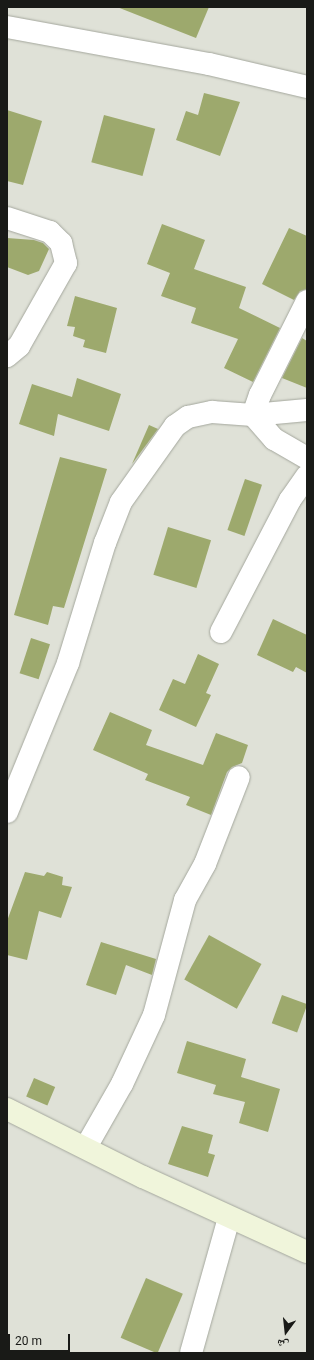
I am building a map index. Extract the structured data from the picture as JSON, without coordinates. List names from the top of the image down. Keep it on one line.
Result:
{"scale_bar":"20 m","north":"bottom"}
